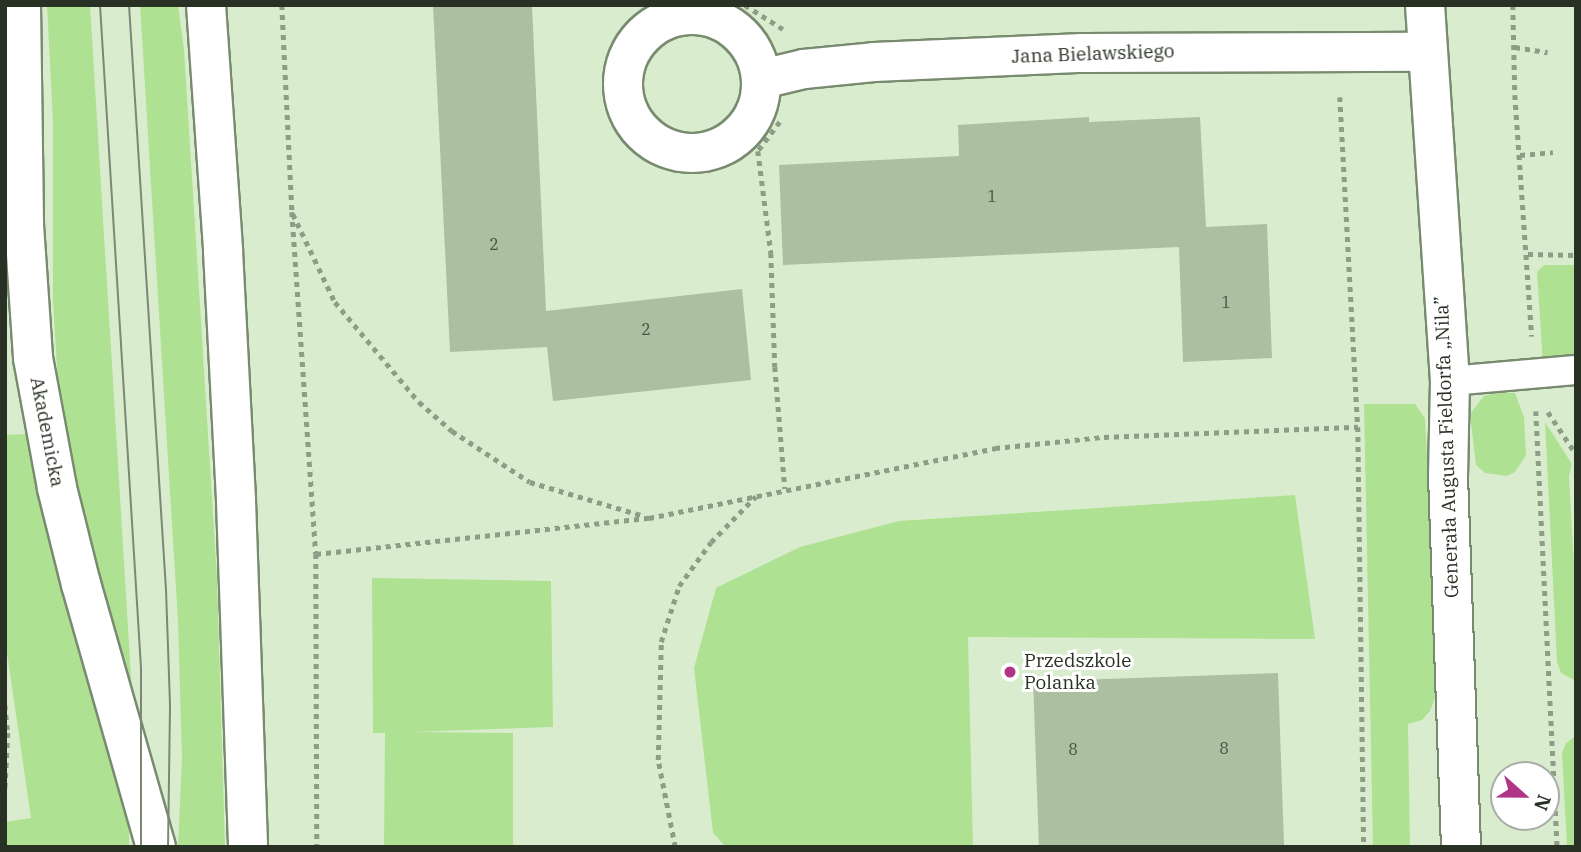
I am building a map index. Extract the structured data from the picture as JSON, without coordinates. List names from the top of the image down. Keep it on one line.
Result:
{"streets":{"street":["Jana Bielawskiego","Akademicka","Generała Augusta Fieldorfa „Nila”"]},"crossings":[["Jana Bielawskiego","Generała Augusta Fieldorfa „Nila”"]],"places":["Przedszkole Polanka"],"house_numbers":["1","2","1","2","8","8"],"north":"right"}
